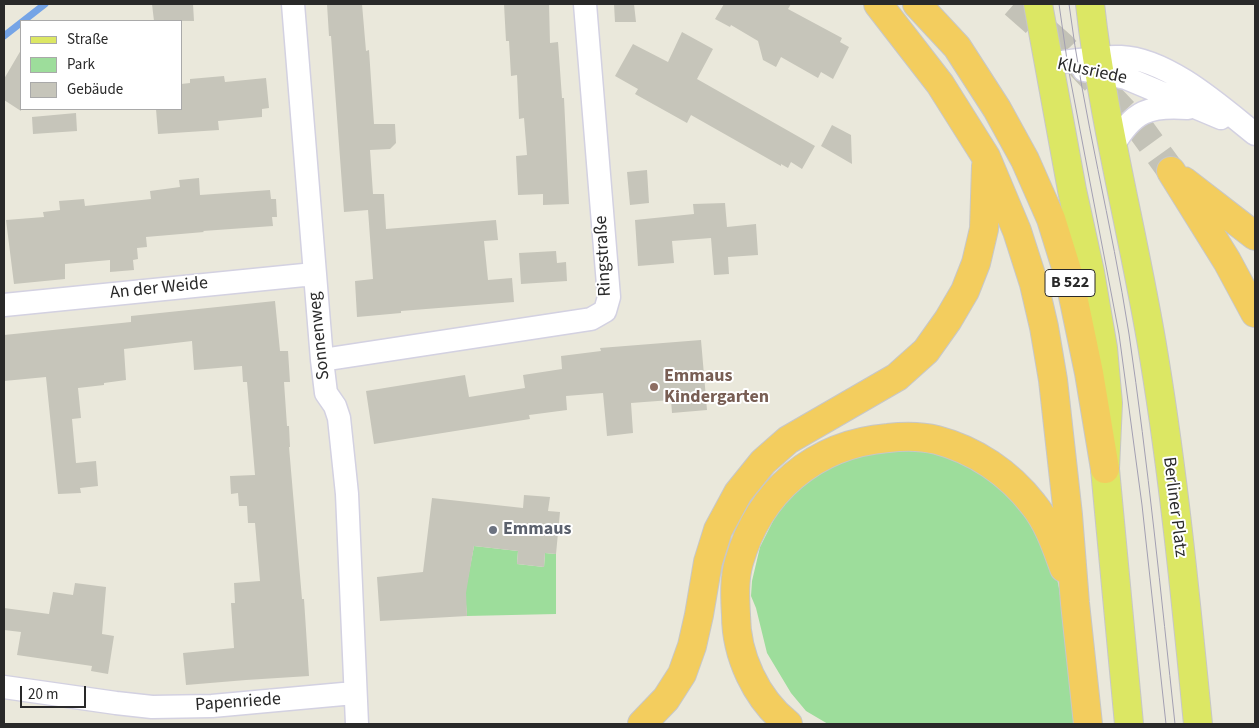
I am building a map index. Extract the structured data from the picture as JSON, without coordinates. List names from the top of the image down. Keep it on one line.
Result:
{"streets":{"highway":["B 522"],"main road":["Berliner Platz"],"street":["Klusriede","Ringstraße","An der Weide","Sonnenweg","Papenriede"]},"crossings":[["Klusriede","Berliner Platz"],["Ringstraße","Sonnenweg"],["An der Weide","Sonnenweg"],["Sonnenweg","Papenriede"]],"places":["Emmaus Kindergarten","Emmaus"],"legend":["Straße","Park","Gebäude"],"scale_bar":"20 m"}
